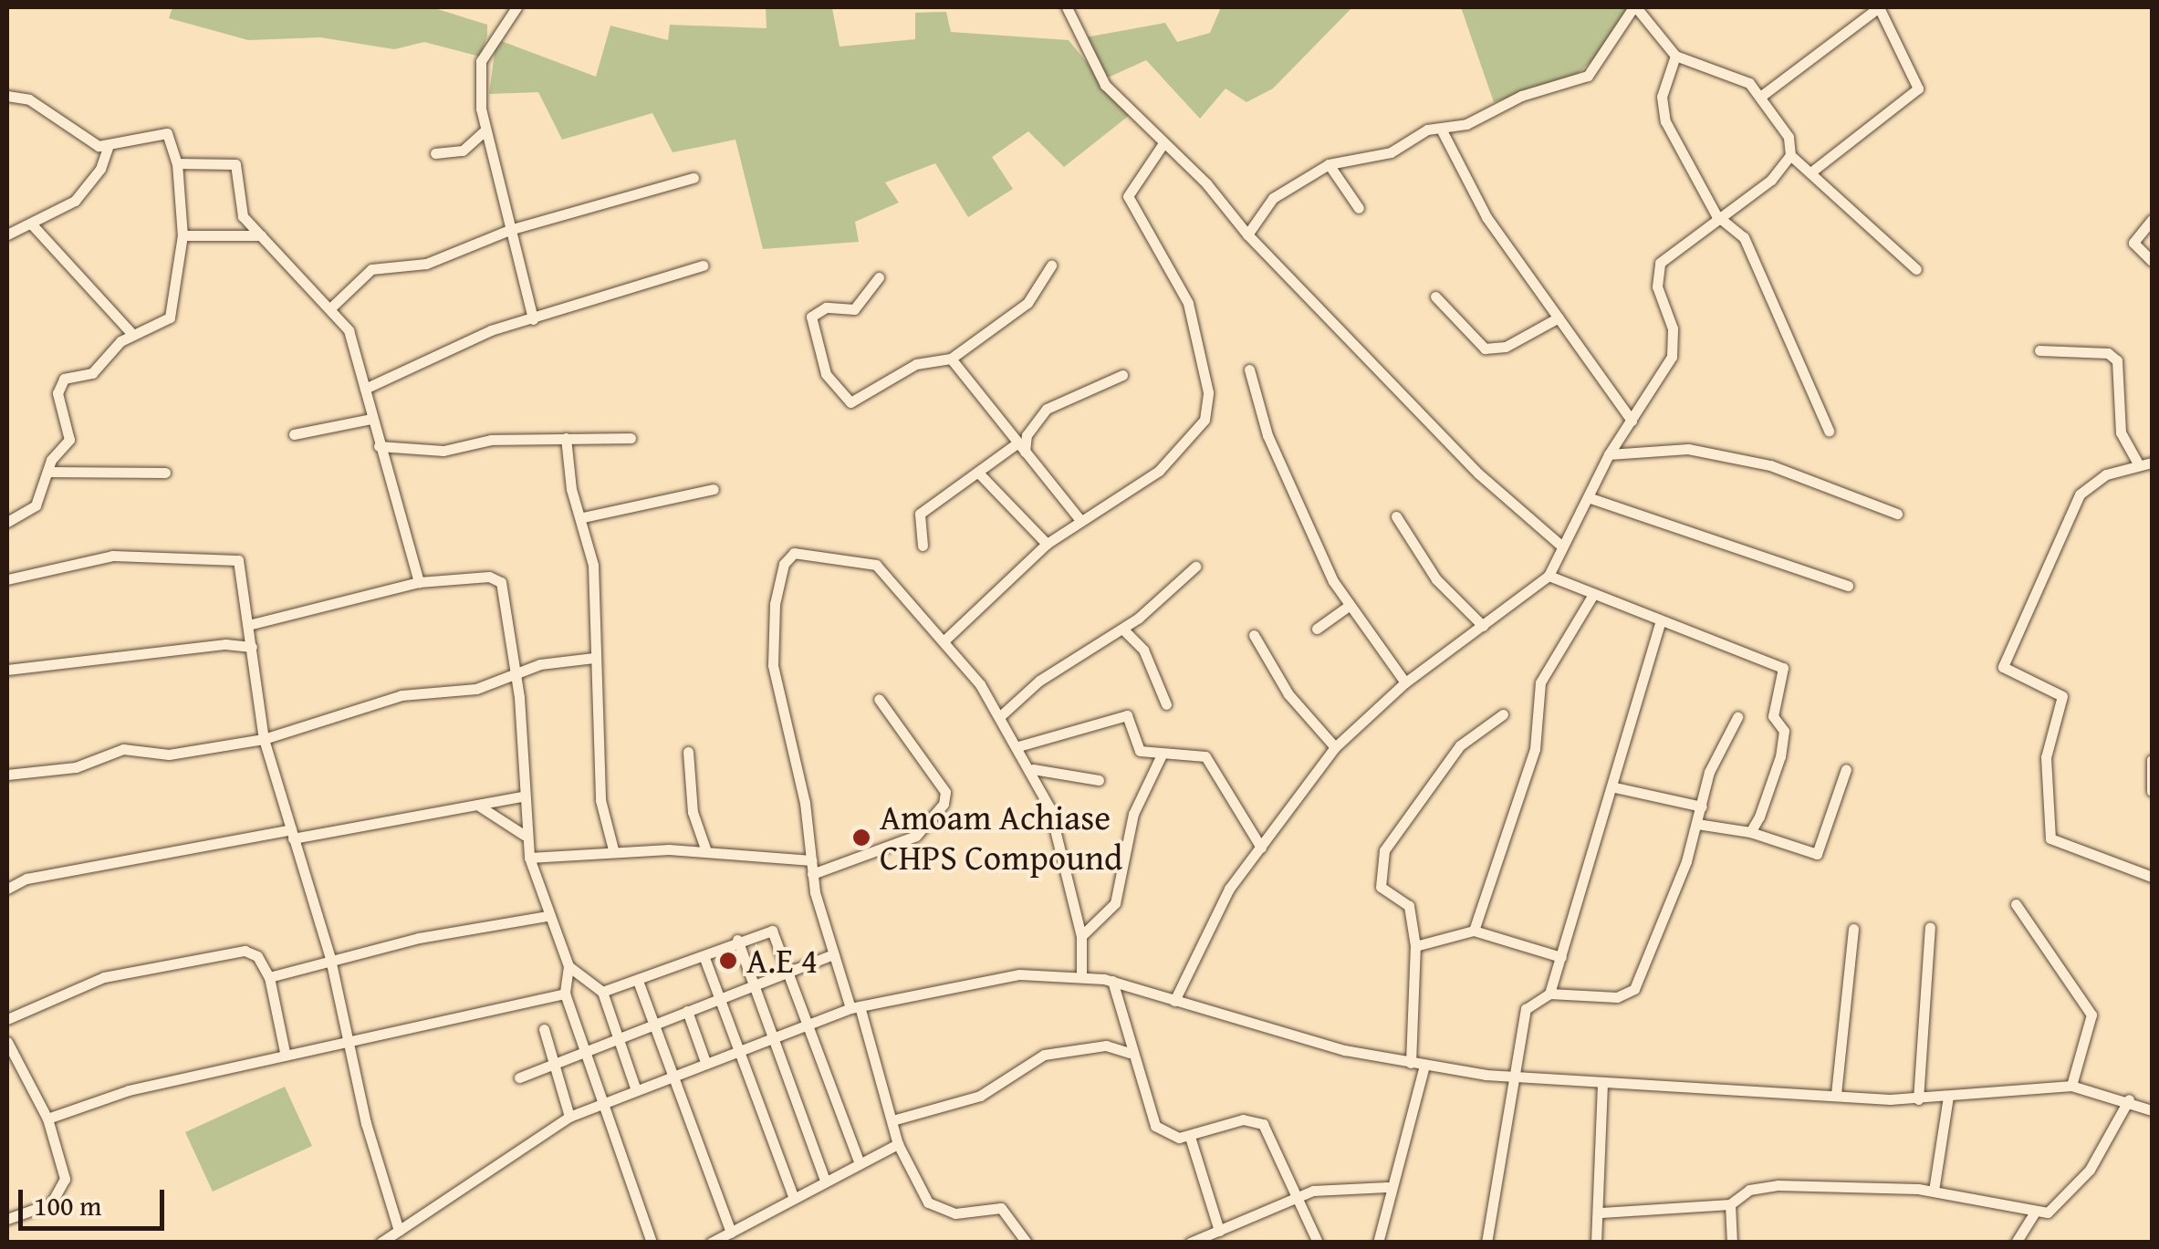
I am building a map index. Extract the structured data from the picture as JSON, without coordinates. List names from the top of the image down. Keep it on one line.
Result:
{"places":["Amoam Achiase CHPS Compound","A.E 4"],"scale_bar":"100 m"}
